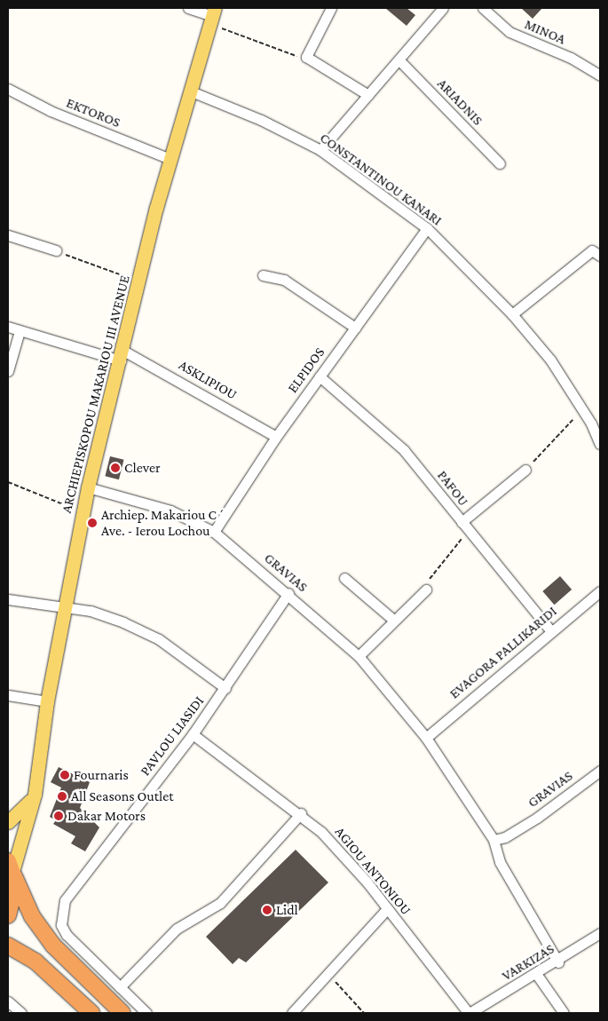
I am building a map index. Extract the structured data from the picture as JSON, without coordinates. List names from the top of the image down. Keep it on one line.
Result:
{"streets":{"main road":["ARCHIEPISKOPOU MAKARIOU III AVENUE"],"street":["MINOA","ARIADNIS","EKTOROS","CONSTANTINOU KANARI","ELPIDOS","ASKLIPIOU","PAFOU","GRAVIAS","EVAGORA PALLIKARIDI","PAVLOU LIASIDI","AGIOU ANTONIOU","VARKIZAS"]},"crossings":[["EKTOROS","ARCHIEPISKOPOU MAKARIOU III AVENUE"],["CONSTANTINOU KANARI","ELPIDOS"],["CONSTANTINOU KANARI","ARCHIEPISKOPOU MAKARIOU III AVENUE"],["ELPIDOS","ASKLIPIOU"],["ELPIDOS","PAFOU"],["ELPIDOS","GRAVIAS"],["ASKLIPIOU","ARCHIEPISKOPOU MAKARIOU III AVENUE"],["ARCHIEPISKOPOU MAKARIOU III AVENUE","GRAVIAS"],["PAFOU","EVAGORA PALLIKARIDI"],["GRAVIAS","EVAGORA PALLIKARIDI"],["GRAVIAS","PAVLOU LIASIDI"],["GRAVIAS","VARKIZAS"],["PAVLOU LIASIDI","AGIOU ANTONIOU"],["AGIOU ANTONIOU","VARKIZAS"]],"places":["Clever","Archiep. Makariou C´ Ave. - Ierou Lochou","Fournaris","All Seasons Outlet","Dakar Motors","Lidl"]}
